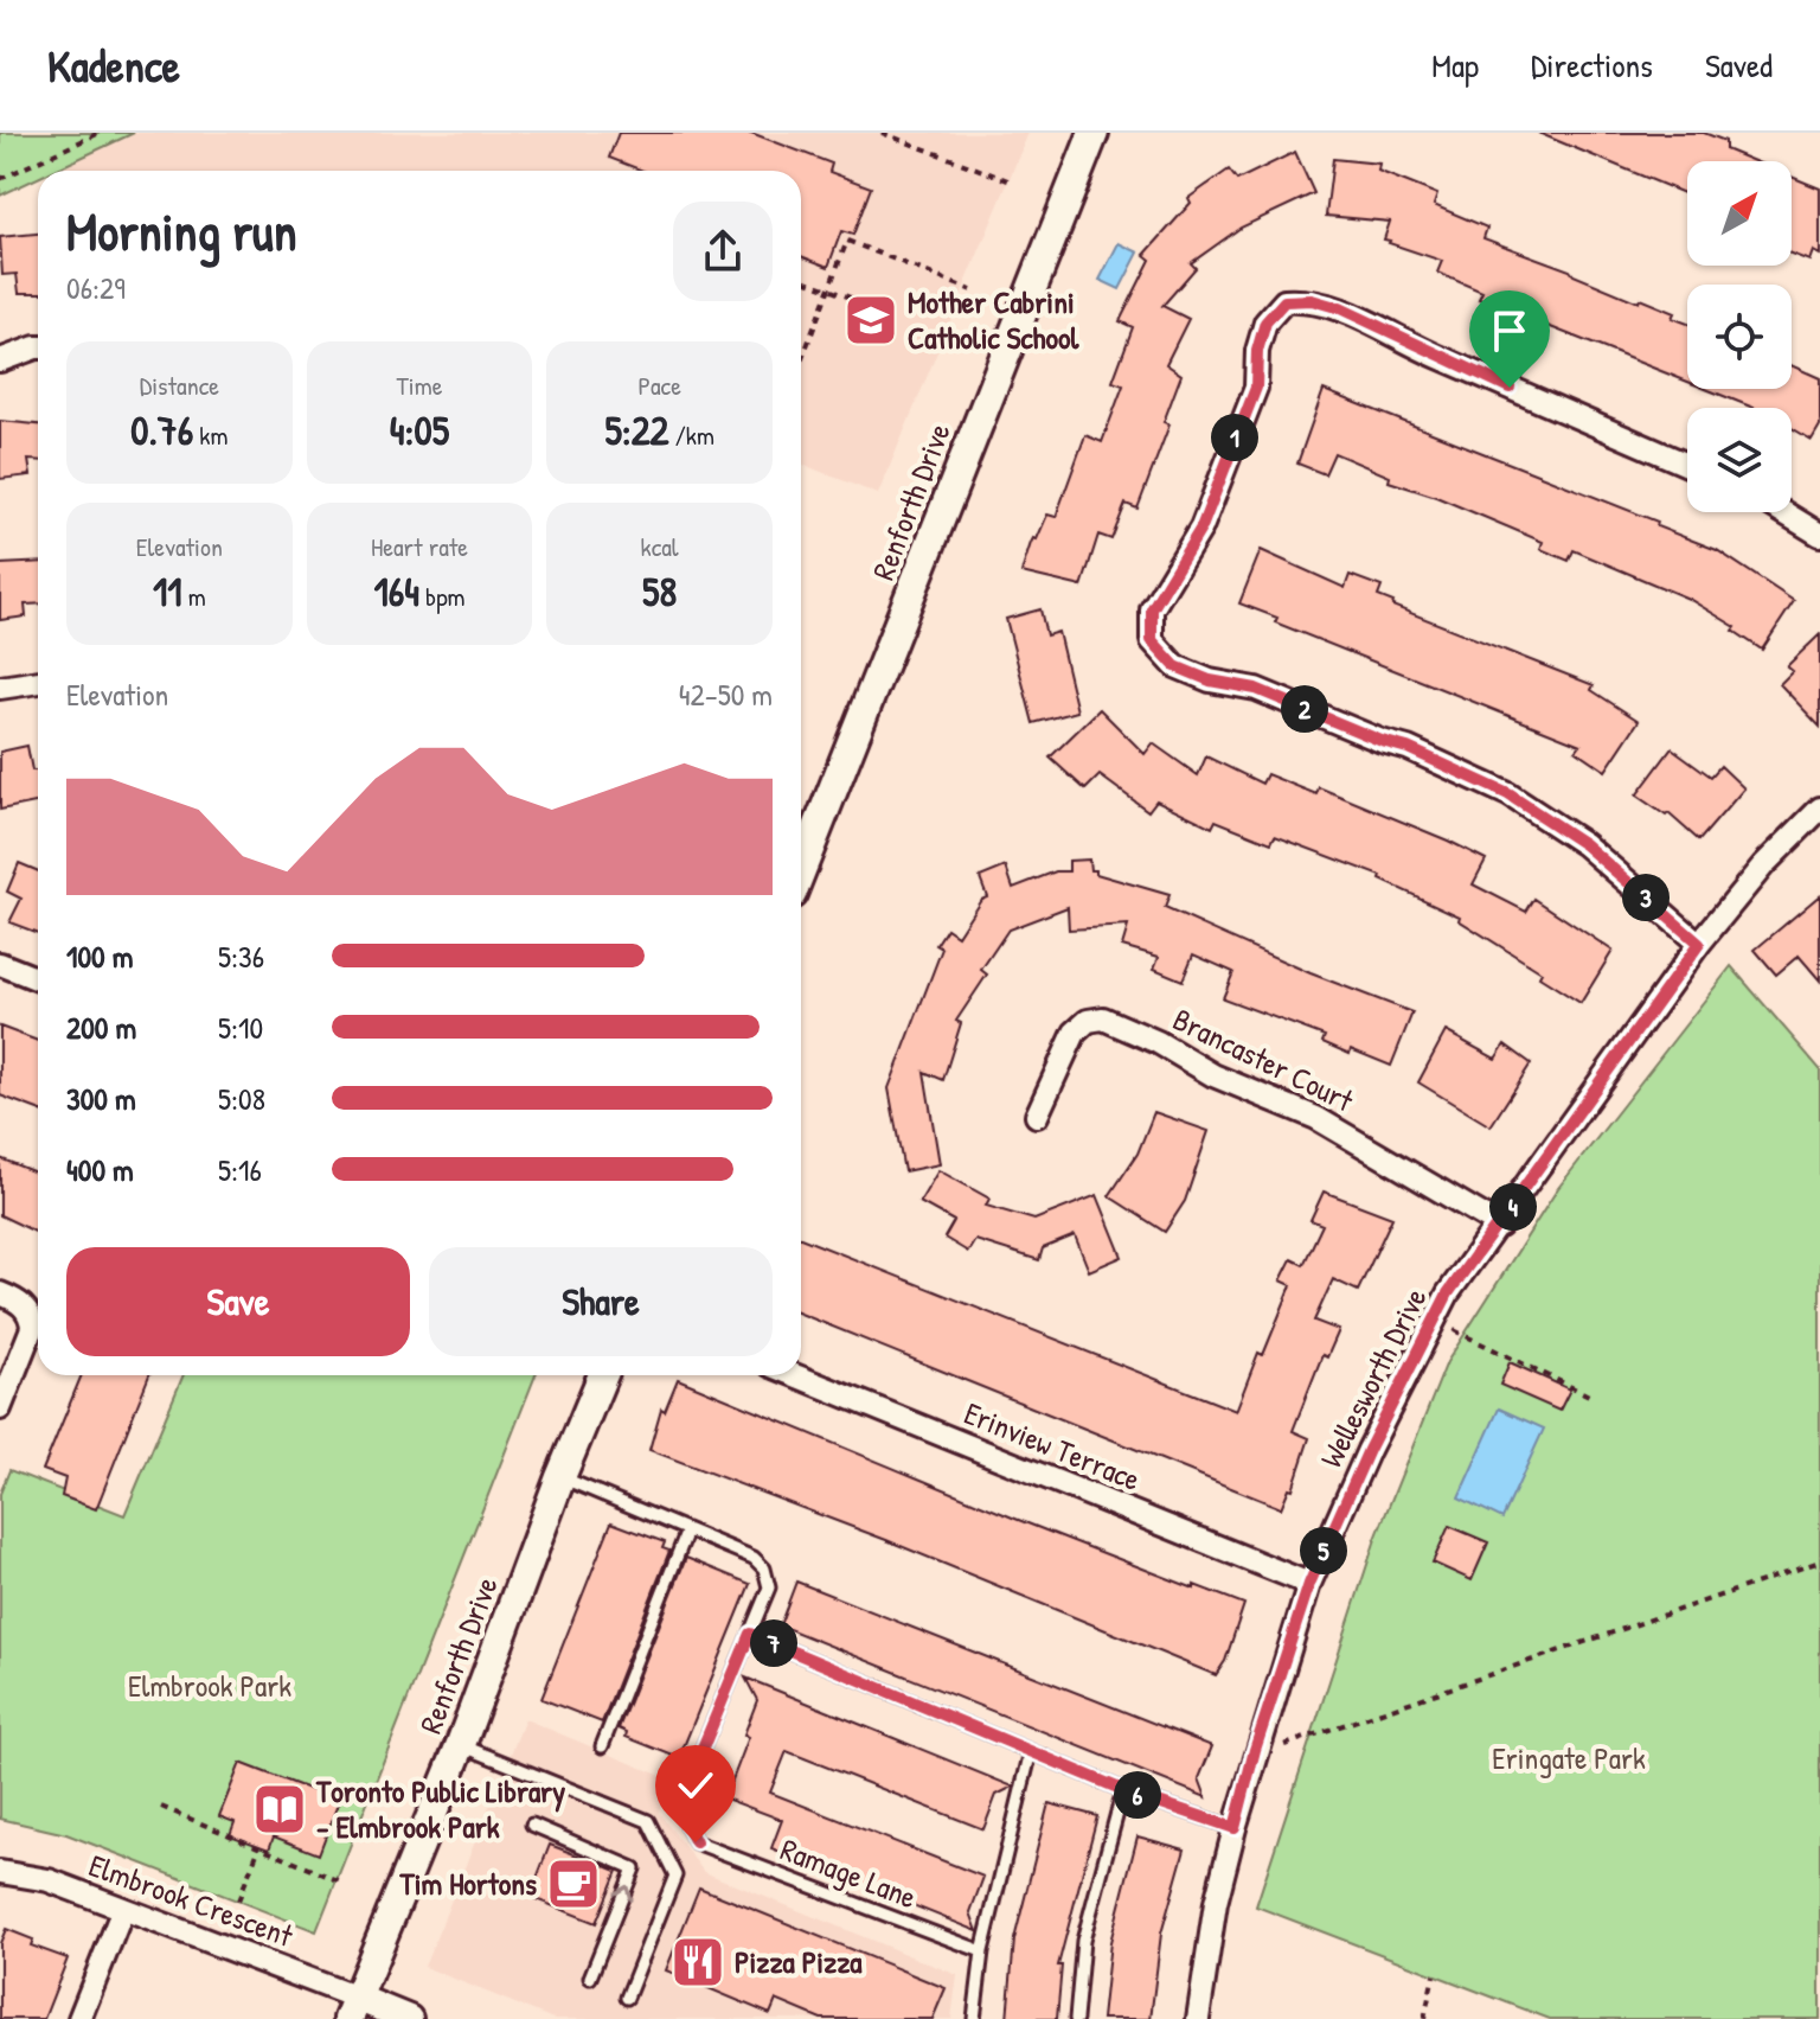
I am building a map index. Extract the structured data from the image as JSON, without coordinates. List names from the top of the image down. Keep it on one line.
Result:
{"streets":{"main road":["Renforth Drive"],"street":["Brancaster Court","Wellesworth Drive","Erinview Terrace","Elmbrook Crescent"],"lane":["Ramage Lane"]},"crossings":[["Renforth Drive","Ramage Lane"],["Renforth Drive","Elmbrook Crescent"],["Brancaster Court","Wellesworth Drive"],["Wellesworth Drive","Erinview Terrace"]],"parks":["Elmbrook Park","Eringate Park"],"places":{"school or university":["Mother Cabrini Catholic School"],"library":["Toronto Public Library - Elmbrook Park"],"cafe":["Tim Hortons"],"restaurant":["Pizza Pizza"]},"north":"top right","page":{"header":"Kadence","nav":["Map","Directions","Saved"],"heading":["Morning run","06:29"],"stats":[["Distance","0.76 km"],["Time","4:05"],["Pace","5:22 /km"],["Elevation","11 m"],["Heart rate","164 bpm"],["kcal","58"]],"pins":["1","2","3","4","5","7","6"],"chart":["Elevation","42–50 m"],"list":[{"name":"100 m","note":"5:36"},{"name":"200 m","note":"5:10"},{"name":"300 m","note":"5:08"},{"name":"400 m","note":"5:16"}],"buttons":["Save","Share"]}}
